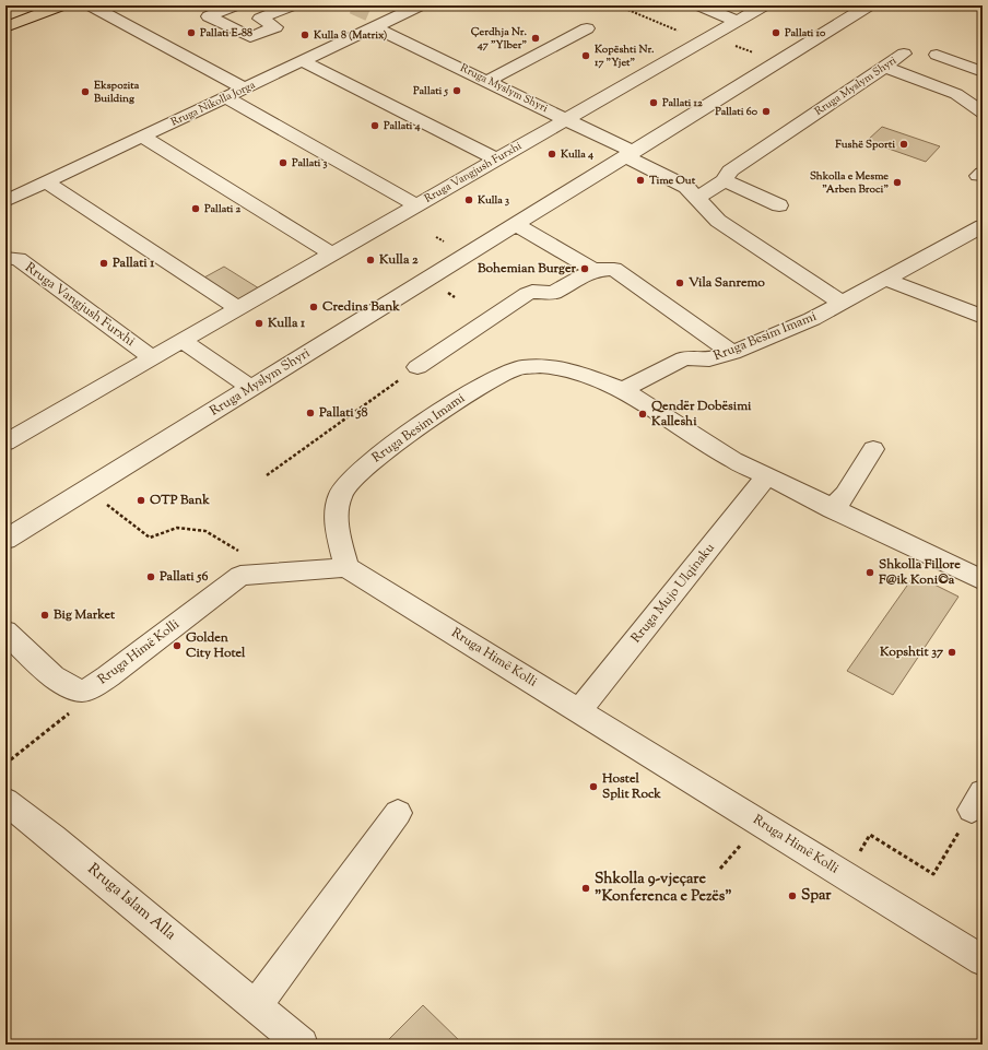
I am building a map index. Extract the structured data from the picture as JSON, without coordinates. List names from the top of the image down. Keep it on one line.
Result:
{"streets":{"street":["Rruga Myslym Shyri","Rruga Nikolla Jorga","Rruga Vangjush Furxhi","Rruga Besim Imami","Rruga Mujo Ulqinaku","Rruga Himë Kolli","Rruga Islam Alla"]},"crossings":[["Rruga Myslym Shyri","Rruga Nikolla Jorga"],["Rruga Myslym Shyri","Rruga Vangjush Furxhi"],["Rruga Myslym Shyri","Rruga Besim Imami"],["Rruga Besim Imami","Rruga Himë Kolli"],["Rruga Mujo Ulqinaku","Rruga Himë Kolli"]],"places":["Pallati E-88","Pallati 10","Kulla 8 (Matrix)","Çerdhja Nr. 47 \"Ylber\"","Kopështi Nr. 17 \"Yjet\"","Pallati 5","Ekspozita Building","Pallati 12","Pallati 60","Pallati 4","Fushë Sporti","Kulla 4","Pallati 3","Time Out","Shkolla e Mesme \"Arben Broci\"","Kulla 3","Pallati 2","Kulla 2","Pallati 1","Bohemian Burger","Vila Sanremo","Credins Bank","Kulla 1","Pallati 58","Qendër Dobësimi Kalleshi","OTP Bank","Shkolla Fillore F@ik Koni©a","Pallati 56","Big Market","Golden City Hotel","Kopshtit 37","Hostel Split Rock","Shkolla 9-vjeçare \"Konferenca e Pezës\"","Spar"]}
